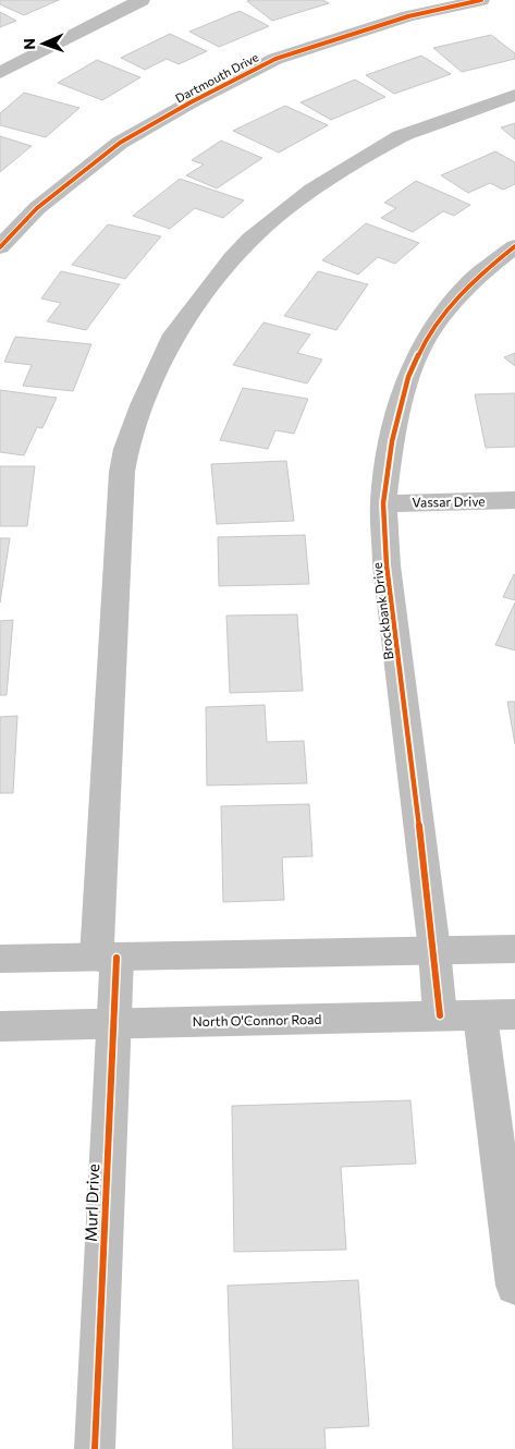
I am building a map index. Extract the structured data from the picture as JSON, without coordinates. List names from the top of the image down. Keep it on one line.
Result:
{"streets":{"street":["Dartmouth Drive","Vassar Drive","Brockbank Drive","North O'Connor Road","Murl Drive"]},"crossings":[["Vassar Drive","Brockbank Drive"],["Brockbank Drive","North O'Connor Road"],["North O'Connor Road","Murl Drive"]],"north":"left"}
